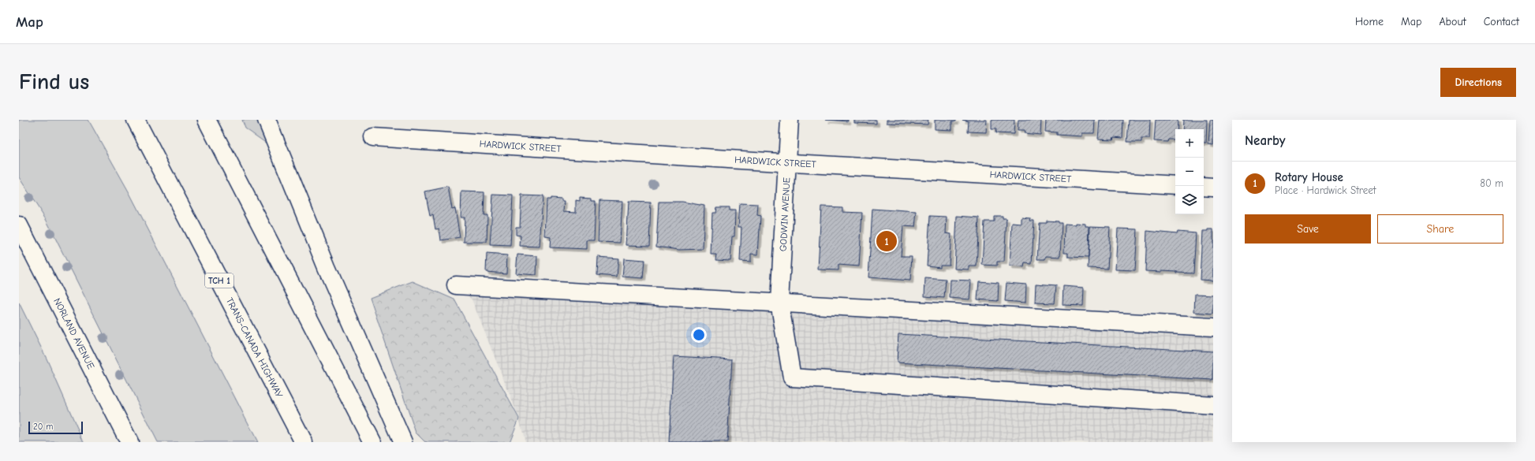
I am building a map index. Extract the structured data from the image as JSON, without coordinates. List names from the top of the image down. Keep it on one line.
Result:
{"streets":{"main road":["HARDWICK STREET","GODWIN AVENUE","TCH 1","NORLAND AVENUE","TRANS-CANADA HIGHWAY"]},"crossings":[["HARDWICK STREET","GODWIN AVENUE"]],"scale_bar":"20 m","page":{"header":"Map","nav":["Home","Map","About","Contact"],"buttons":["Directions",["Save","Share"]],"title":"Find us","heading":"Nearby","map_buttons":["+","−"],"list":[{"mark":"1","name":"Rotary House","note":"Place · Hardwick Street","value":"80 m"}],"pins":"1","scale":"20 m"}}
